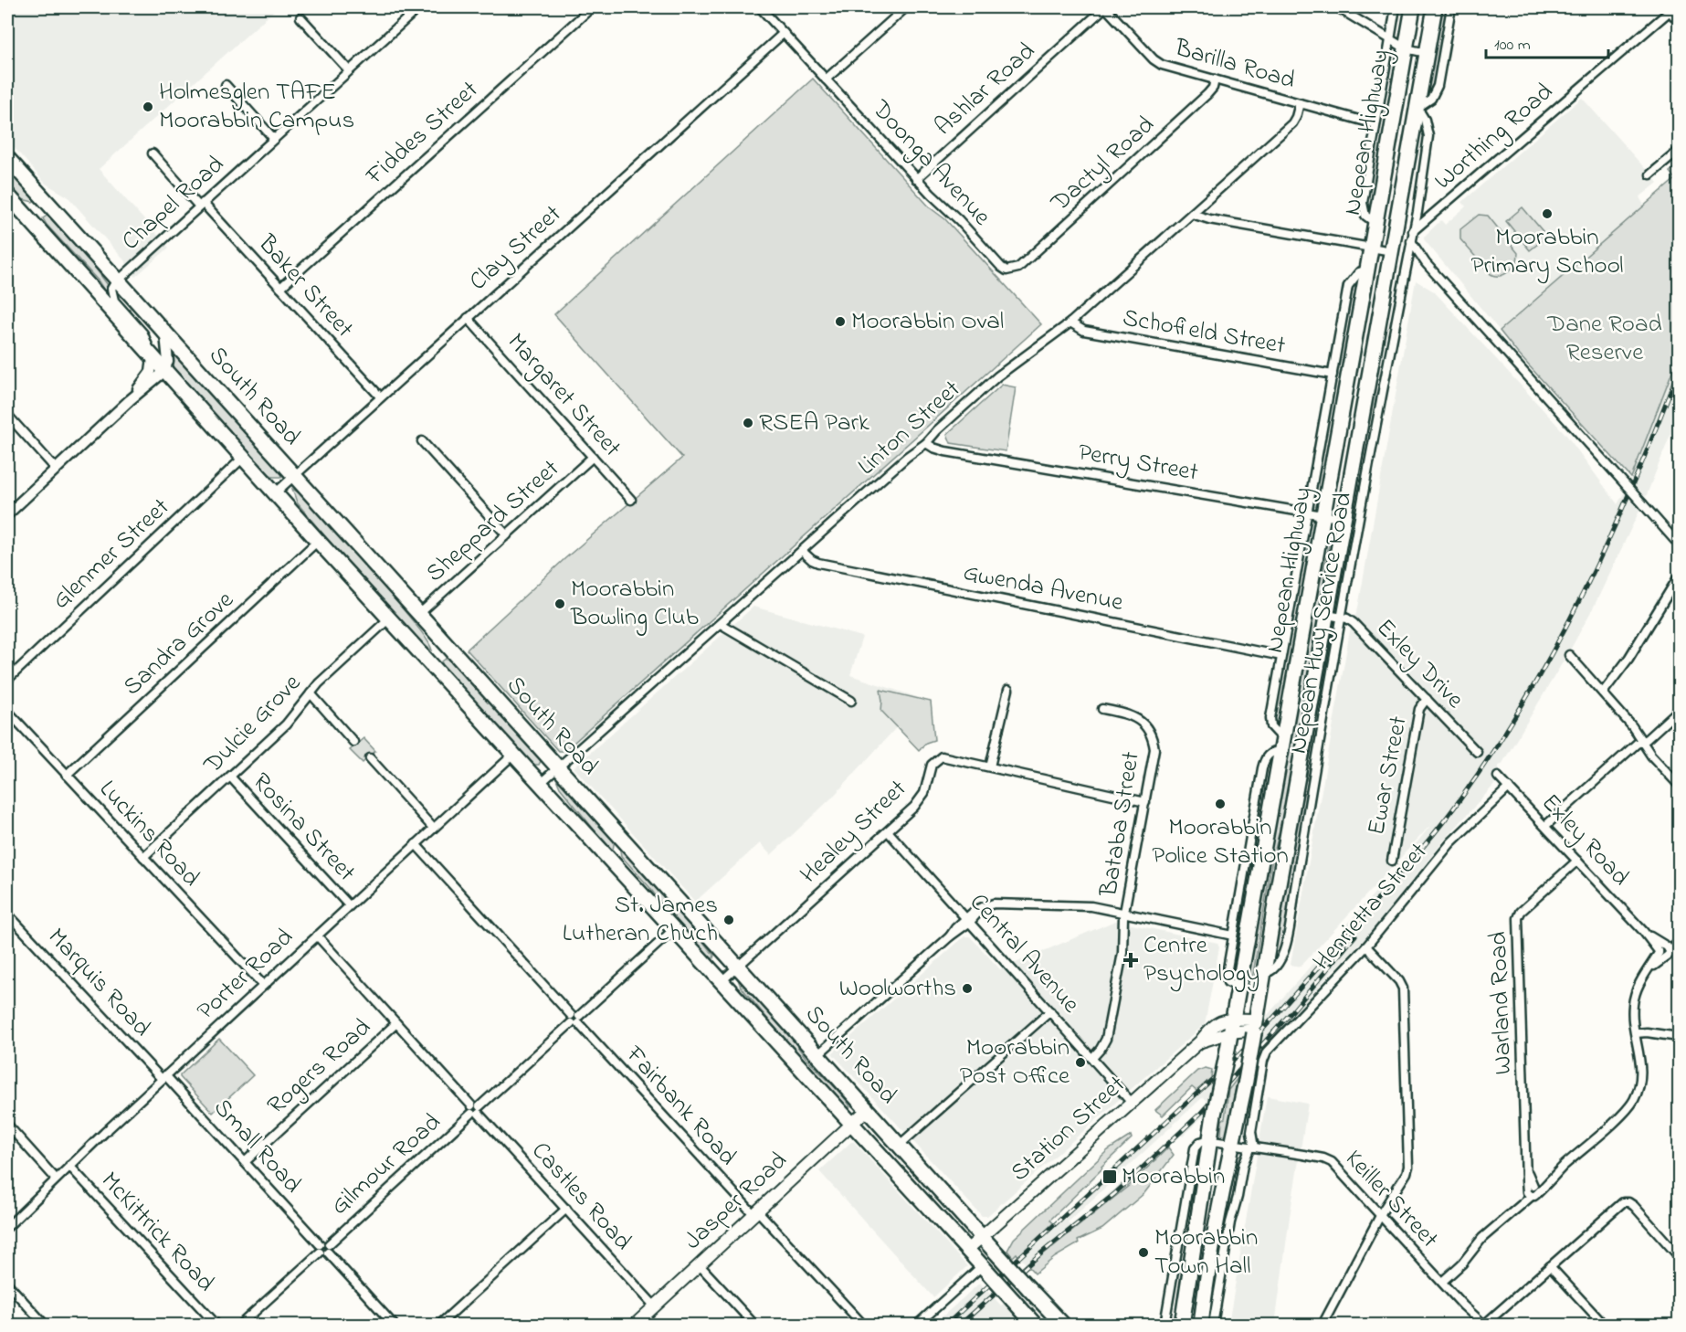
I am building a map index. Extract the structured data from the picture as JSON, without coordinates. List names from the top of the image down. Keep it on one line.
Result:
{"streets":{"highway":["Nepean Highway","South Road"],"main road":["Station Street","Jasper Road"],"street":["Barilla Road","Ashlar Road","Fiddes Street","Worthing Road","Doonga Avenue","Dactyl Road","Chapel Road","Clay Street","Baker Street","Schofield Street","Margaret Street","Linton Street","Perry Street","Sheppard Street","Glenmer Street","Gwenda Avenue","Nepean Hwy Service Road","Sandra Grove","Exley Drive","Dulcie Grove","Ewar Street","Bataba Street","Rosina Street","Healey Street","Luckins Road","Exley Road","Henrietta Street","Central Avenue","Porter Road","Marquis Road","Warland Road","Rogers Road","Fairbank Road","Small Road","Gilmour Road","Castles Road","Keiller Street","McKittrick Road"]},"crossings":[["Barilla Road","Ashlar Road"],["Barilla Road","Dactyl Road"],["Barilla Road","Linton Street"],["Ashlar Road","Doonga Avenue"],["Nepean Highway","Perry Street"],["Nepean Highway","Nepean Hwy Service Road"],["Nepean Highway","Exley Drive"],["Nepean Highway","Station Street"],["Nepean Highway","Keiller Street"],["Fiddes Street","Baker Street"],["Worthing Road","Nepean Hwy Service Road"],["Doonga Avenue","Dactyl Road"],["Doonga Avenue","Clay Street"],["Chapel Road","Baker Street"],["Chapel Road","South Road"],["Clay Street","Baker Street"],["Clay Street","Margaret Street"],["Clay Street","South Road"],["Schofield Street","Linton Street"],["Schofield Street","Nepean Hwy Service Road"],["Margaret Street","Sheppard Street"],["South Road","Linton Street"],["South Road","Sheppard Street"],["South Road","Glenmer Street"],["South Road","Sandra Grove"],["South Road","Dulcie Grove"],["South Road","Healey Street"],["South Road","Porter Road"],["South Road","Station Street"],["South Road","Gilmour Road"],["South Road","Jasper Road"],["Linton Street","Perry Street"],["Linton Street","Gwenda Avenue"],["Perry Street","Nepean Hwy Service Road"],["Gwenda Avenue","Nepean Hwy Service Road"],["Nepean Hwy Service Road","Exley Drive"],["Sandra Grove","Luckins Road"],["Exley Drive","Ewar Street"],["Dulcie Grove","Rosina Street"],["Dulcie Grove","Luckins Road"],["Bataba Street","Healey Street"],["Bataba Street","Central Avenue"],["Rosina Street","Porter Road"],["Healey Street","Central Avenue"],["Luckins Road","Porter Road"],["Exley Road","Henrietta Street"],["Exley Road","Warland Road"],["Henrietta Street","Keiller Street"],["Central Avenue","Station Street"],["Porter Road","Marquis Road"],["Porter Road","Fairbank Road"],["Porter Road","Small Road"],["Porter Road","Castles Road"],["Porter Road","McKittrick Road"],["Marquis Road","Small Road"],["Rogers Road","Small Road"],["Rogers Road","Castles Road"],["Fairbank Road","Gilmour Road"],["Fairbank Road","Jasper Road"],["Small Road","Gilmour Road"],["Gilmour Road","Castles Road"],["Castles Road","Jasper Road"]],"parks":["Dane Road Reserve"],"places":{"other":["Holmesglen TAFE Moorabbin Campus","Moorabbin Primary School","Moorabbin Oval","RSEA Park","Moorabbin Bowling Club","Moorabbin Police Station","St. James Lutheran Chuch","Woolworths","Moorabbin Post Office","Moorabbin Town Hall"],"health":["Centre Psychology"],"transit":["Moorabbin"]},"scale_bar":"100 m"}
